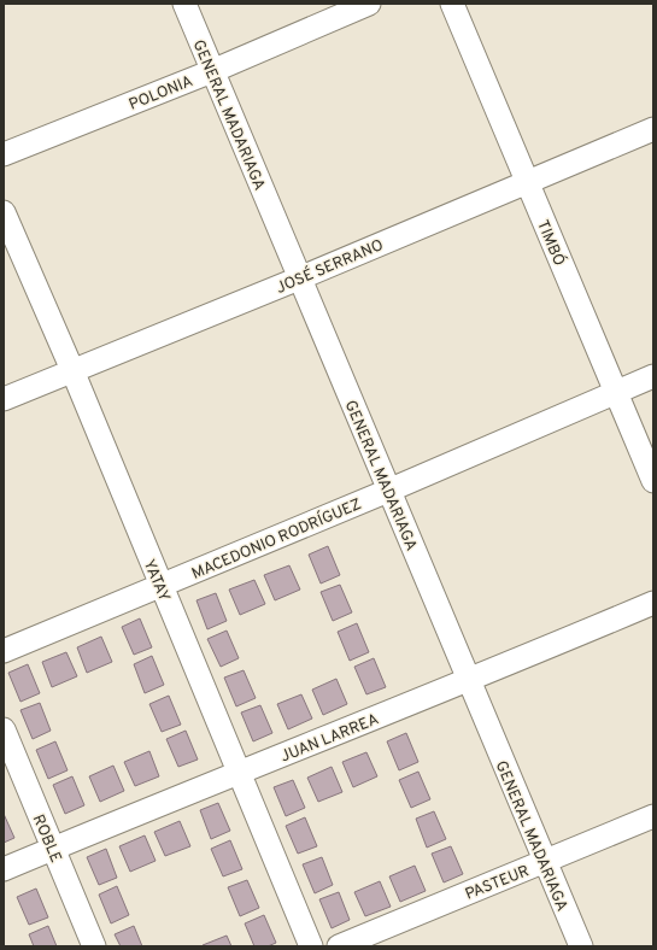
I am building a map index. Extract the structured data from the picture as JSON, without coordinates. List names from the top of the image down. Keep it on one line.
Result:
{"streets":{"street":["POLONIA","GENERAL MADARIAGA","TIMBÓ","JOSÉ SERRANO","MACEDONIO RODRÍGUEZ","YATAY","JUAN LARREA","ROBLE","PASTEUR"]},"crossings":[["POLONIA","GENERAL MADARIAGA"],["GENERAL MADARIAGA","JOSÉ SERRANO"],["GENERAL MADARIAGA","MACEDONIO RODRÍGUEZ"],["GENERAL MADARIAGA","JUAN LARREA"],["GENERAL MADARIAGA","PASTEUR"],["TIMBÓ","JOSÉ SERRANO"],["TIMBÓ","MACEDONIO RODRÍGUEZ"],["JOSÉ SERRANO","YATAY"],["MACEDONIO RODRÍGUEZ","YATAY"],["YATAY","JUAN LARREA"],["JUAN LARREA","ROBLE"]]}
